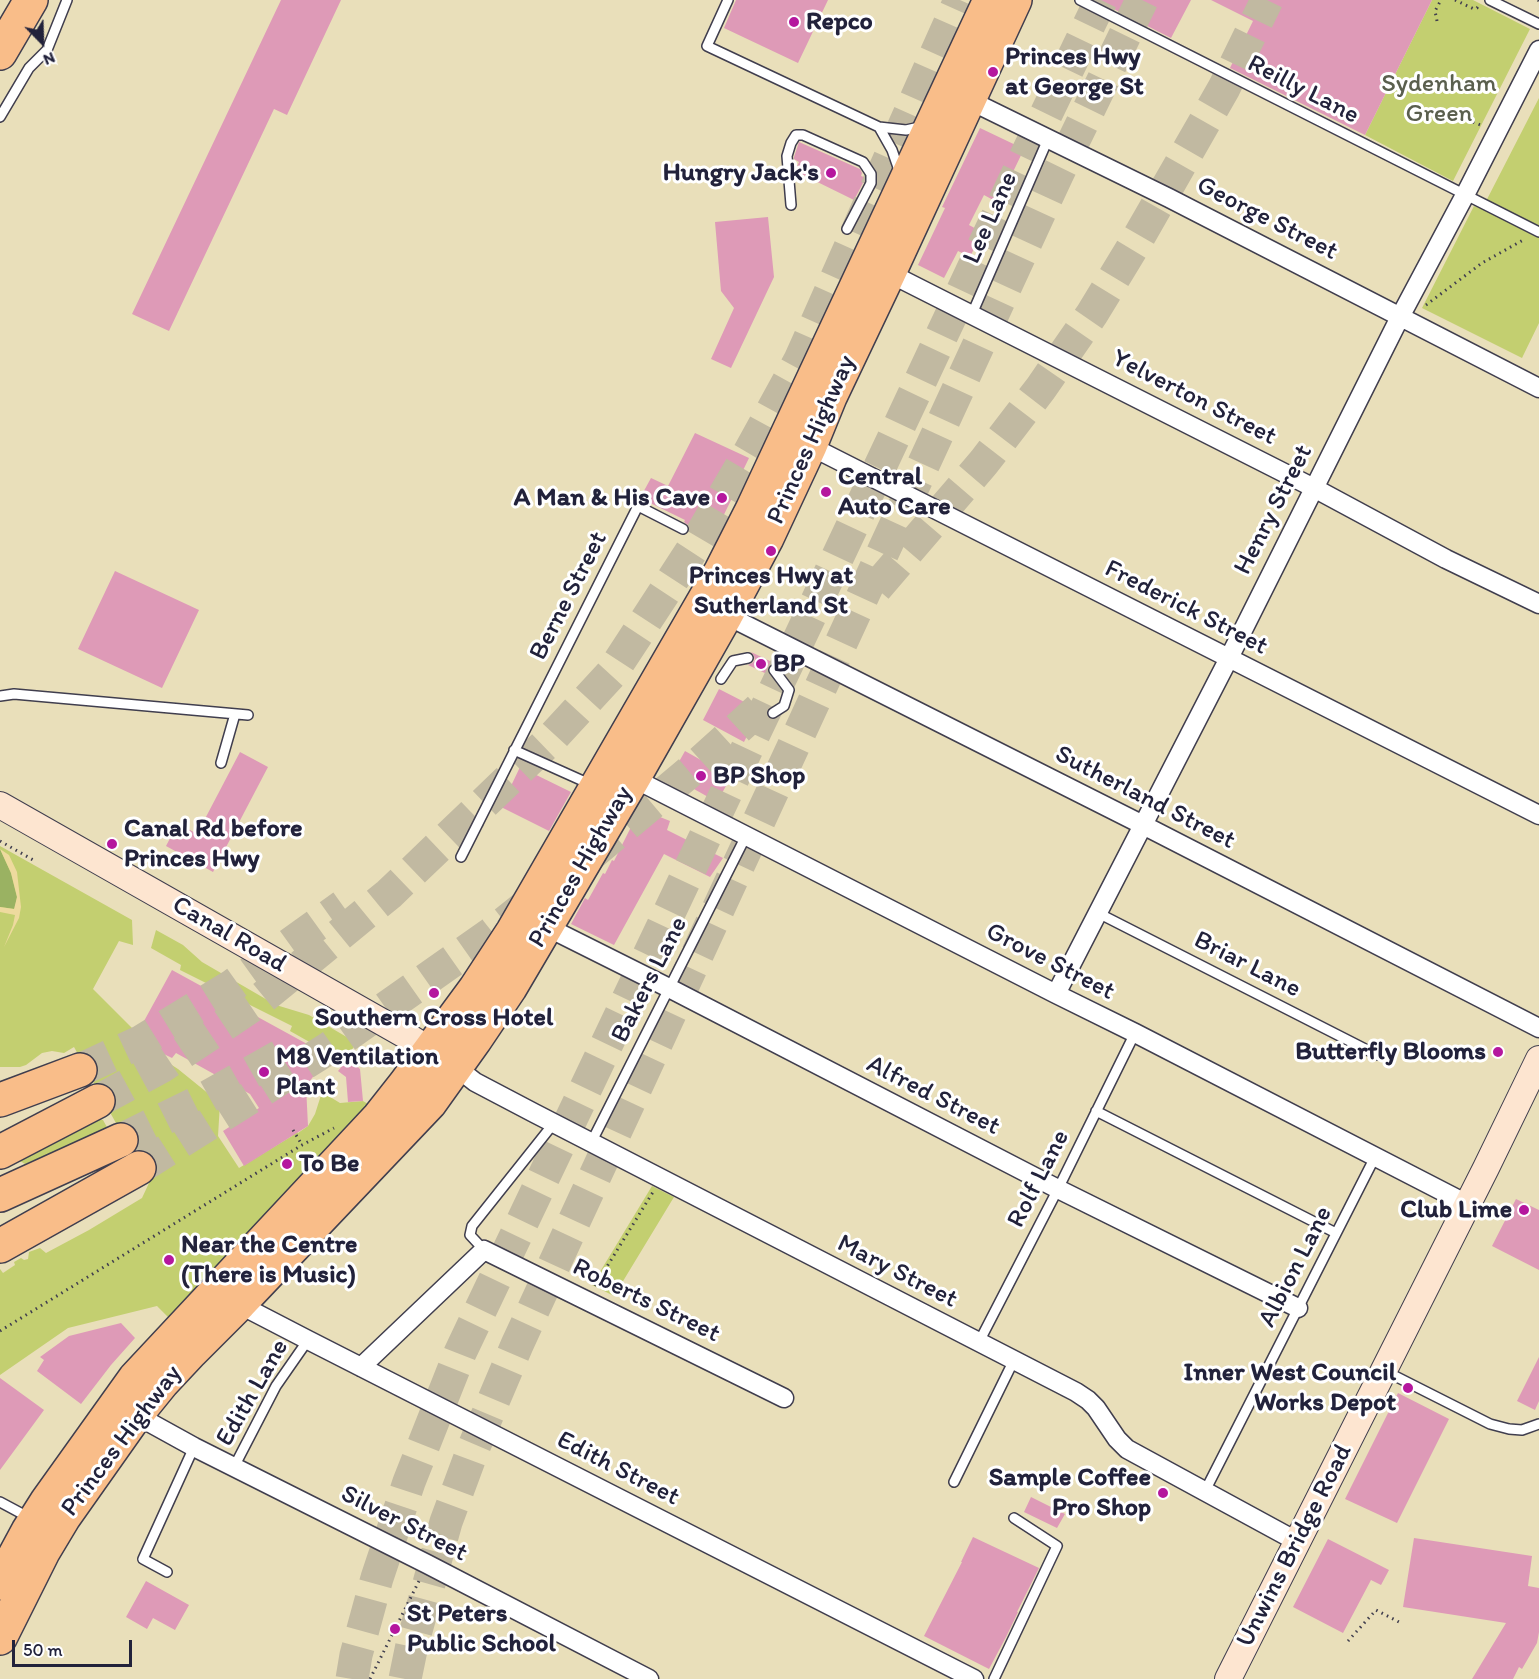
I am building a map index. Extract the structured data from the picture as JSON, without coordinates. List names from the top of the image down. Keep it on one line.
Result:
{"streets":{"highway":["Princes Highway"],"main road":["Canal Road","Unwins Bridge Road"],"street":["George Street","Yelverton Street","Henry Street","Frederick Street","Sutherland Street","Grove Street","Alfred Street","Mary Street","Roberts Street","Edith Street","Silver Street"],"lane":["Reilly Lane","Lee Lane","Berne Street","Briar Lane","Bakers Lane","Rolf Lane","Albion Lane","Edith Lane"]},"crossings":[["Reilly Lane","Henry Street"],["Lee Lane","George Street"],["Lee Lane","Yelverton Street"],["George Street","Princes Highway"],["George Street","Henry Street"],["Yelverton Street","Princes Highway"],["Yelverton Street","Henry Street"],["Princes Highway","Frederick Street"],["Princes Highway","Sutherland Street"],["Princes Highway","Canal Road"],["Princes Highway","Grove Street"],["Princes Highway","Alfred Street"],["Princes Highway","Mary Street"],["Princes Highway","Edith Street"],["Princes Highway","Silver Street"],["Henry Street","Frederick Street"],["Henry Street","Sutherland Street"],["Henry Street","Grove Street"],["Henry Street","Briar Lane"],["Canal Road","Mary Street"],["Grove Street","Bakers Lane"],["Grove Street","Rolf Lane"],["Grove Street","Albion Lane"],["Grove Street","Unwins Bridge Road"],["Bakers Lane","Alfred Street"],["Bakers Lane","Mary Street"],["Alfred Street","Rolf Lane"],["Alfred Street","Albion Lane"],["Rolf Lane","Mary Street"],["Albion Lane","Mary Street"],["Mary Street","Unwins Bridge Road"],["Edith Lane","Edith Street"],["Edith Lane","Silver Street"]],"parks":["Sydenham Green"],"places":["Repco","Princes Hwy at George St","Hungry Jack's","Central Auto Care","A Man & His Cave","Princes Hwy at Sutherland St","BP","BP Shop","Canal Rd before Princes Hwy","Southern Cross Hotel","Butterfly Blooms","M8 Ventilation Plant","To Be","Club Lime","Near the Centre (There is Music)","Inner West Council Works Depot","Sample Coffee Pro Shop","St Peters Public School"],"scale_bar":"50 m","north":"bottom right"}
